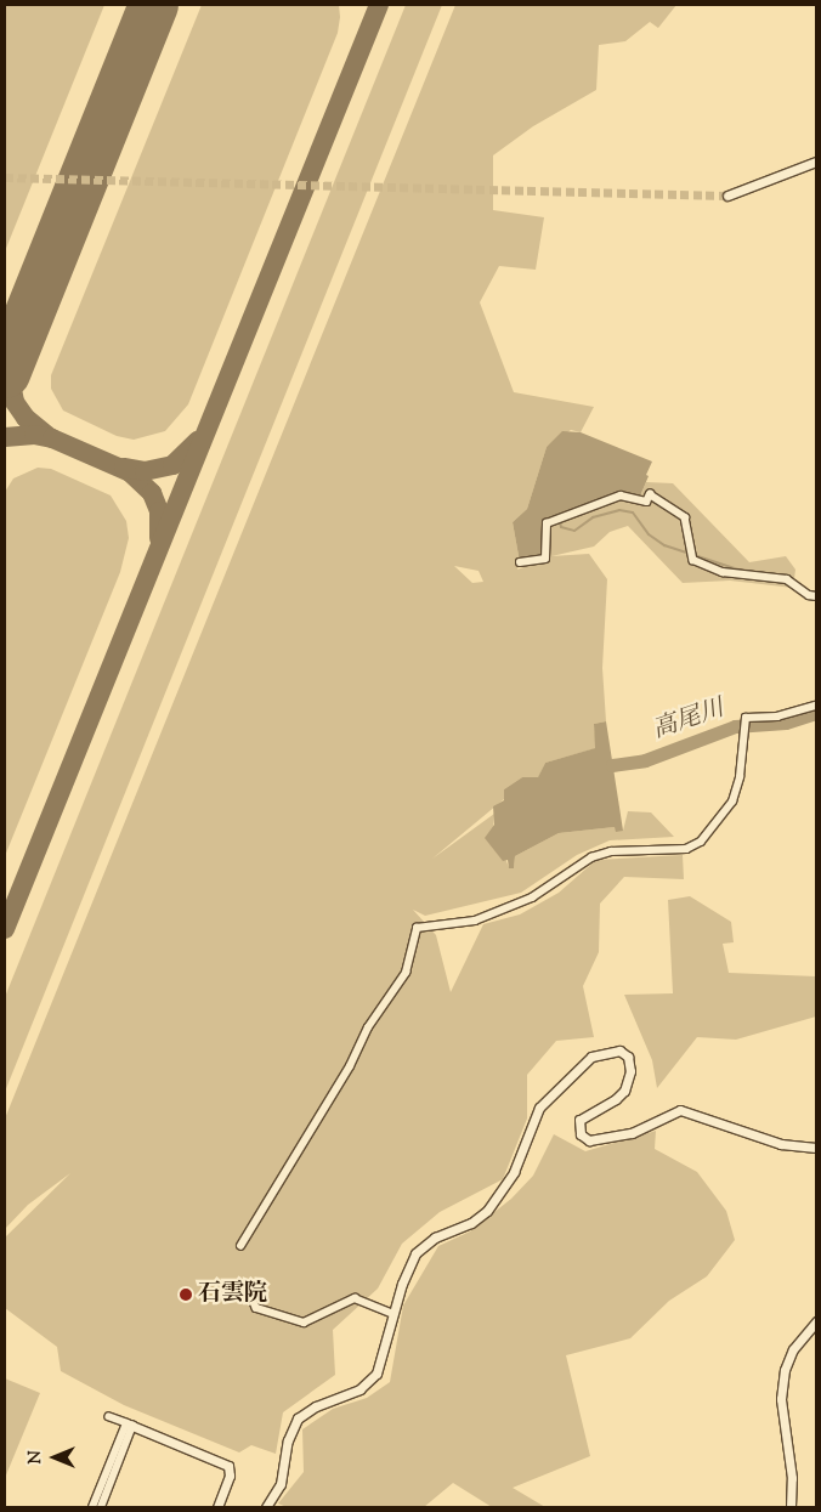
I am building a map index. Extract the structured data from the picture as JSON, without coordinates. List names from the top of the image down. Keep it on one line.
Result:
{"water":["高尾川"],"places":["石雲院"],"north":"left"}
